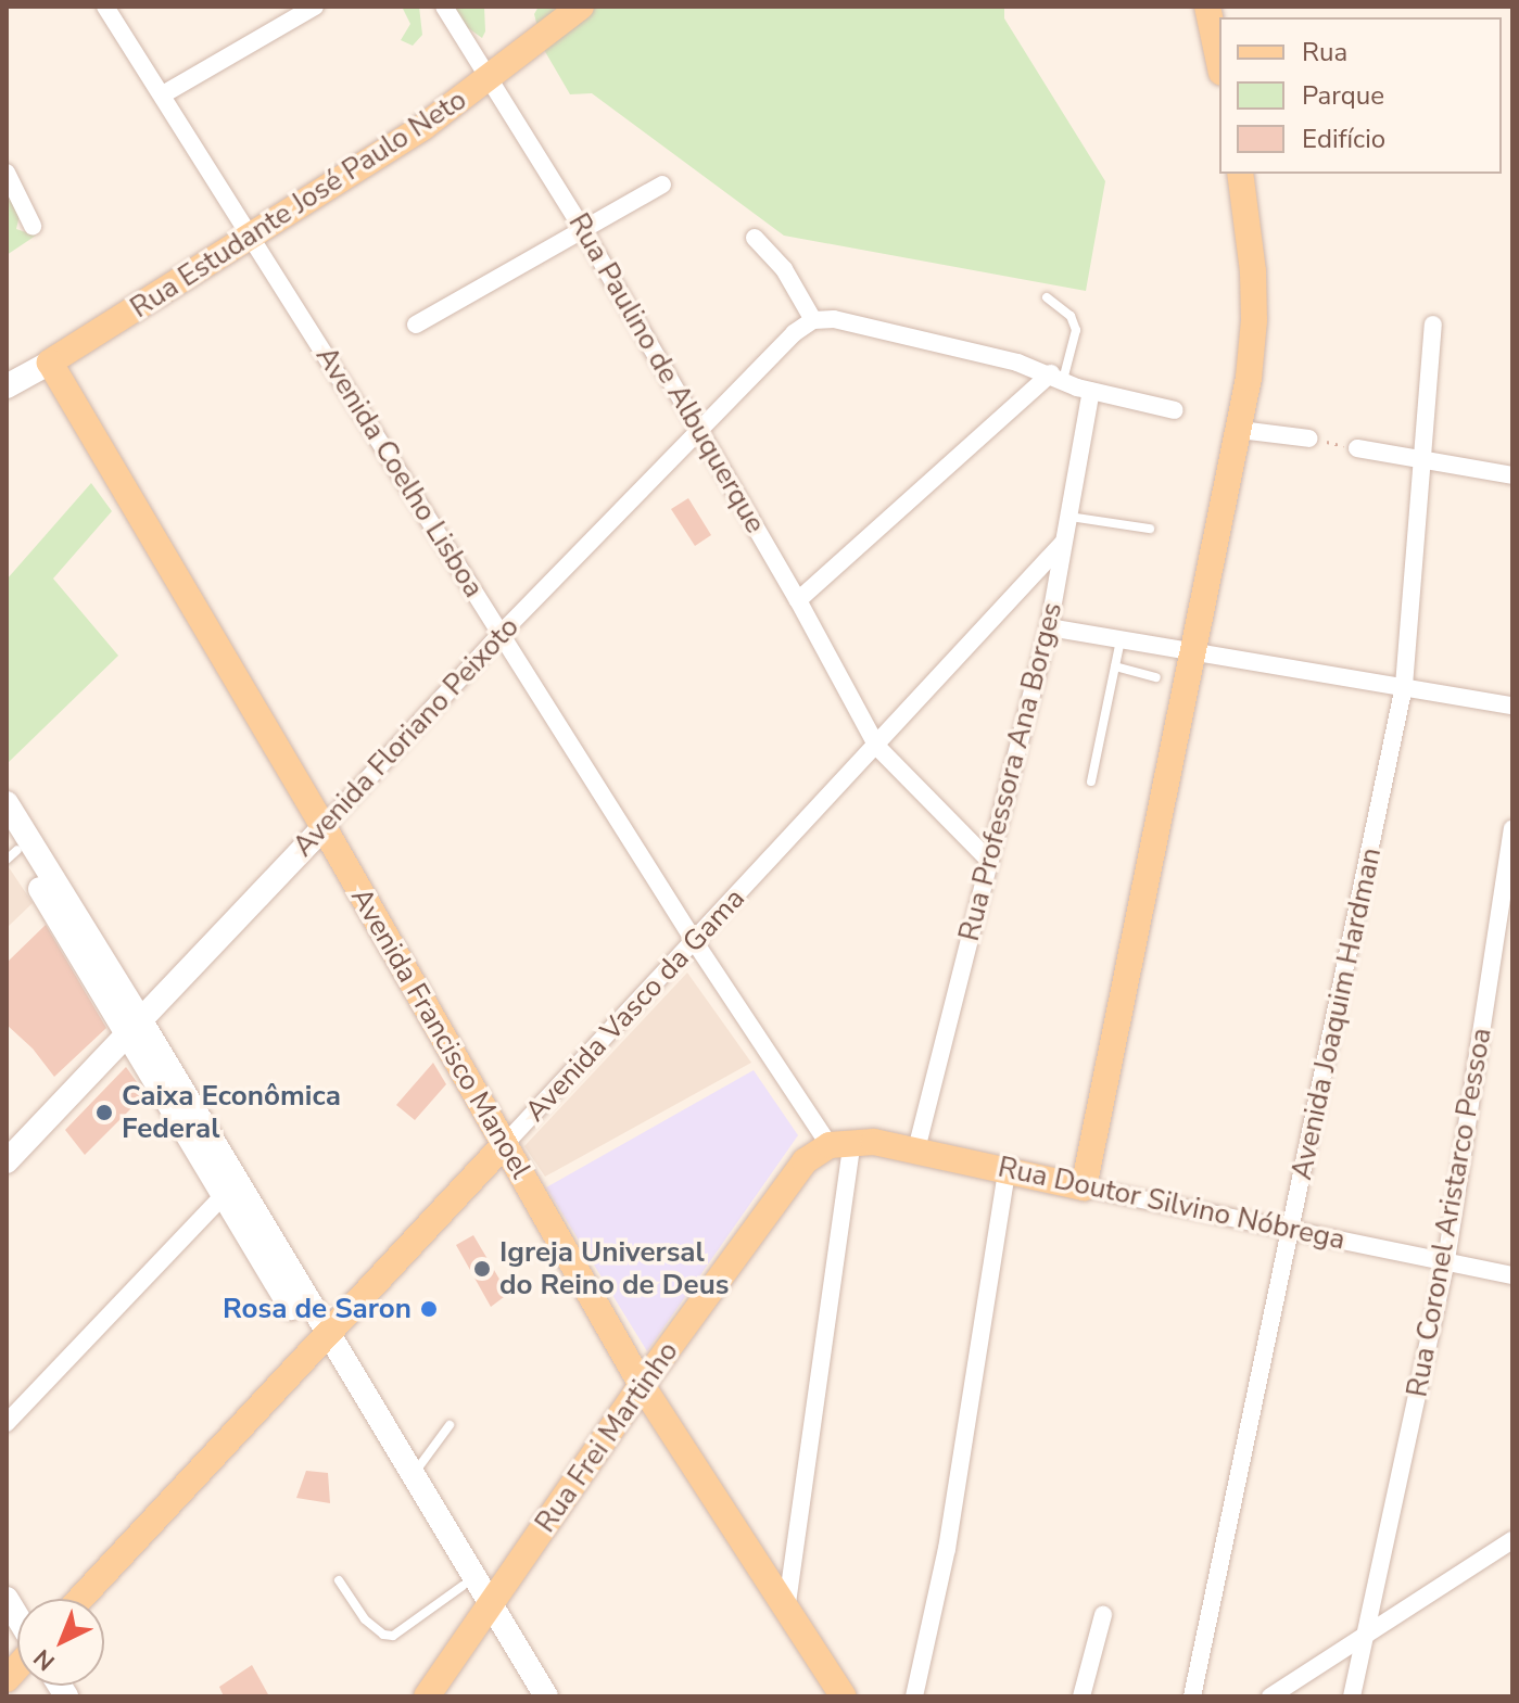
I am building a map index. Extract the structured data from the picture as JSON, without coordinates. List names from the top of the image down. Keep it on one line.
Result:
{"streets":{"main road":["Rua Estudante José Paulo Neto","Avenida Vasco da Gama","Avenida Francisco Manoel","Rua Doutor Silvino Nóbrega","Rua Frei Martinho"],"street":["Rua Paulino de Albuquerque","Avenida Coelho Lisboa","Avenida Floriano Peixoto","Rua Professora Ana Borges","Avenida Joaquim Hardman","Rua Coronel Aristarco Pessoa"]},"crossings":[["Rua Estudante José Paulo Neto","Rua Paulino de Albuquerque"],["Rua Estudante José Paulo Neto","Avenida Coelho Lisboa"],["Rua Estudante José Paulo Neto","Avenida Francisco Manoel"],["Rua Paulino de Albuquerque","Avenida Floriano Peixoto"],["Rua Paulino de Albuquerque","Rua Professora Ana Borges"],["Rua Paulino de Albuquerque","Avenida Vasco da Gama"],["Avenida Coelho Lisboa","Avenida Floriano Peixoto"],["Avenida Coelho Lisboa","Avenida Vasco da Gama"],["Avenida Coelho Lisboa","Rua Doutor Silvino Nóbrega"],["Avenida Coelho Lisboa","Rua Frei Martinho"],["Avenida Floriano Peixoto","Avenida Francisco Manoel"],["Rua Professora Ana Borges","Avenida Vasco da Gama"],["Rua Professora Ana Borges","Rua Doutor Silvino Nóbrega"],["Avenida Vasco da Gama","Avenida Francisco Manoel"],["Avenida Joaquim Hardman","Rua Doutor Silvino Nóbrega"],["Avenida Francisco Manoel","Rua Frei Martinho"],["Rua Doutor Silvino Nóbrega","Rua Coronel Aristarco Pessoa"],["Rua Doutor Silvino Nóbrega","Rua Frei Martinho"]],"places":["Caixa Econômica Federal","Igreja Universal do Reino de Deus","Rosa de Saron"],"legend":["Rua","Parque","Edifício"],"north":"bottom left"}
